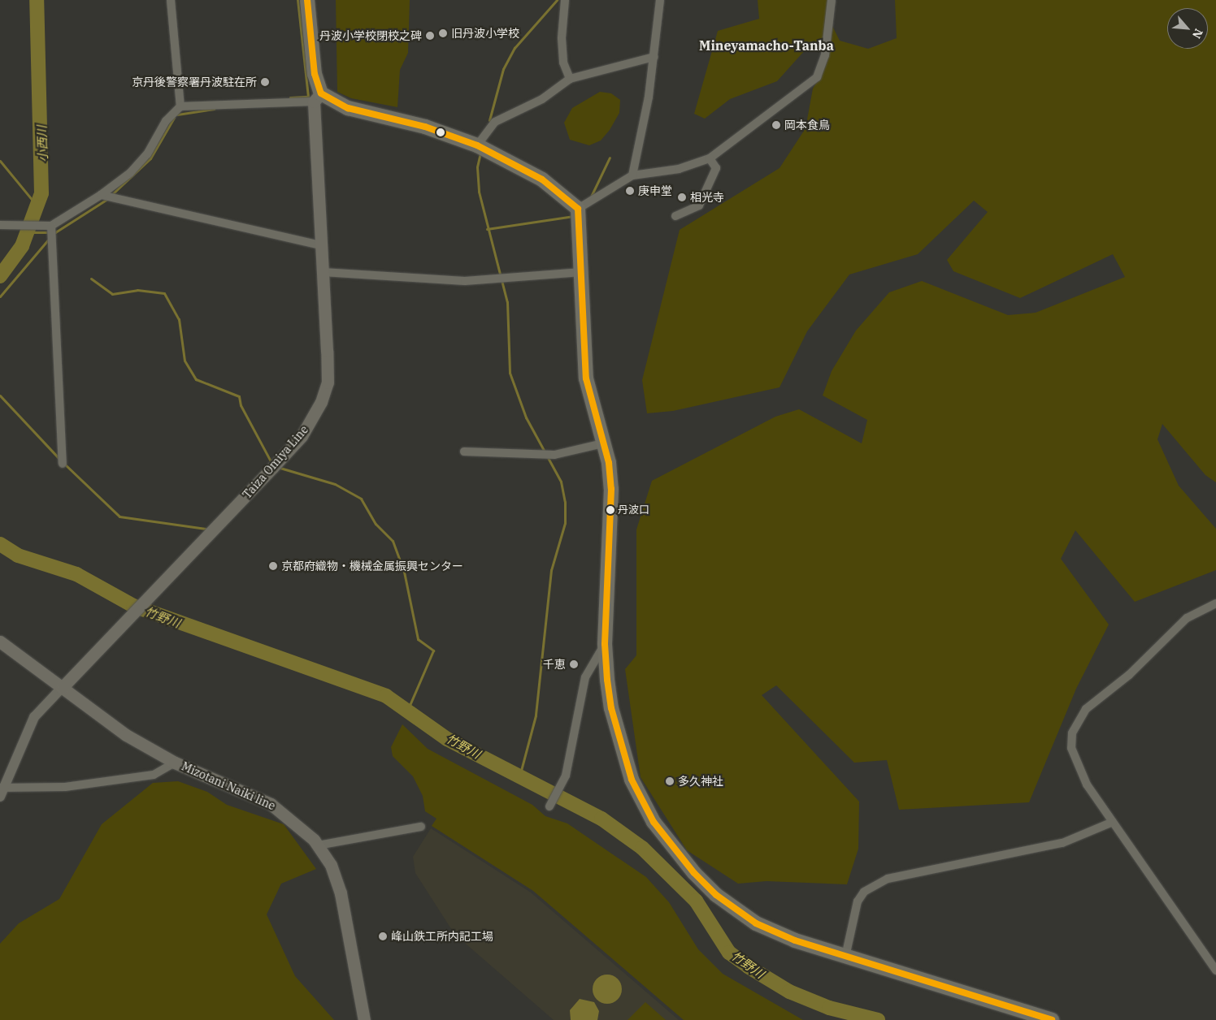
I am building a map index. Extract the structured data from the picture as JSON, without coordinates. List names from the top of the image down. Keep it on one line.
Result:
{"streets":{"main road":["Taiza Omiya Line","Mizotani Naiki line"]},"crossings":[["Taiza Omiya Line","Mizotani Naiki line"]],"districts":["Mineyamacho-Tanba"],"water":["小西川","竹野川"],"places":["旧丹波小学校","丹波小学校閉校之碑","京丹後警察署丹波駐在所","岡本食鳥","庚申堂","相光寺","丹波口","京都府織物・機械金属振興センター","千恵","多久神社","峰山鉄工所内記工場"],"north":"bottom right"}
